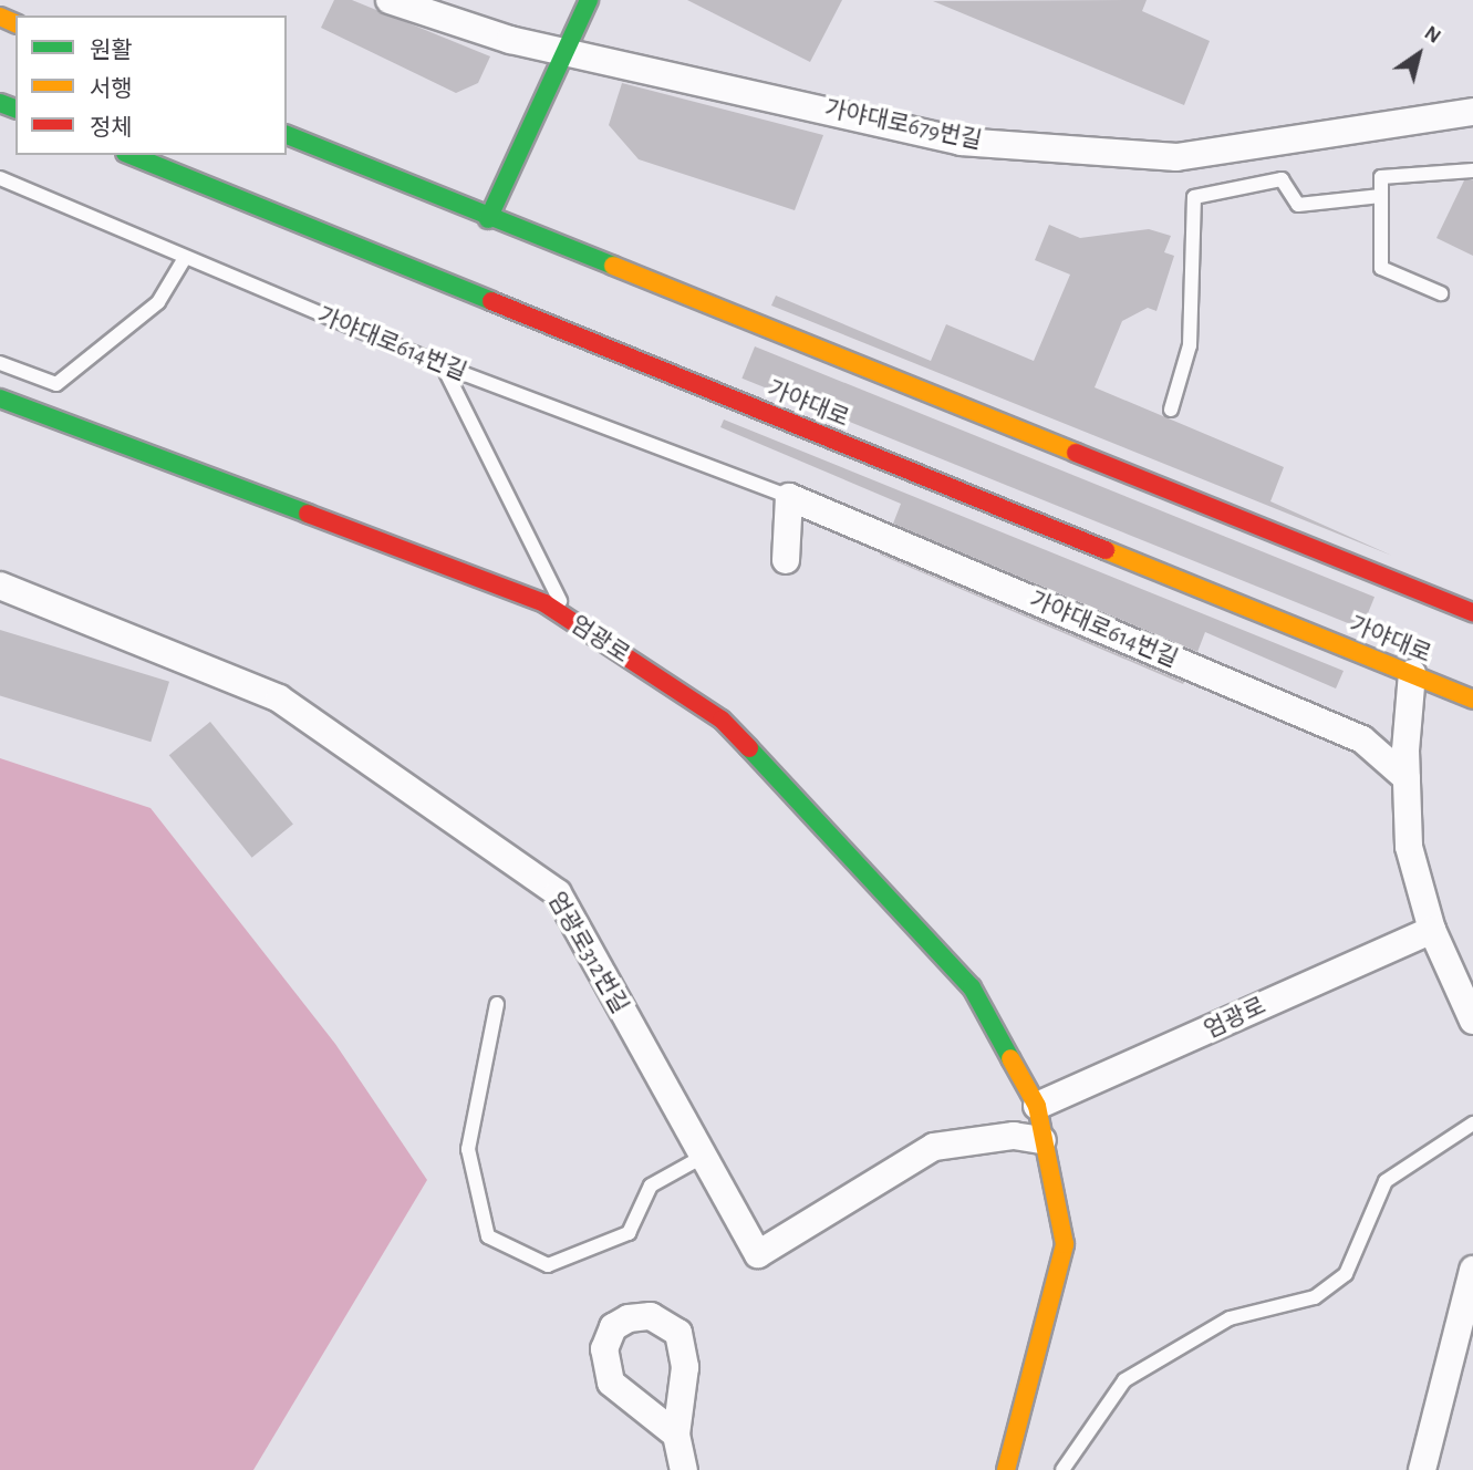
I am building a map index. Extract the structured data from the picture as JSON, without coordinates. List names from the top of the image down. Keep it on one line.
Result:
{"streets":{"main road":["가야대로","엄광로"],"street":["가야대로679번길","가야대로614번길","엄광로312번길"]},"crossings":[["엄광로","엄광로312번길"]],"legend":["원활","서행","정체"],"north":"top right"}
